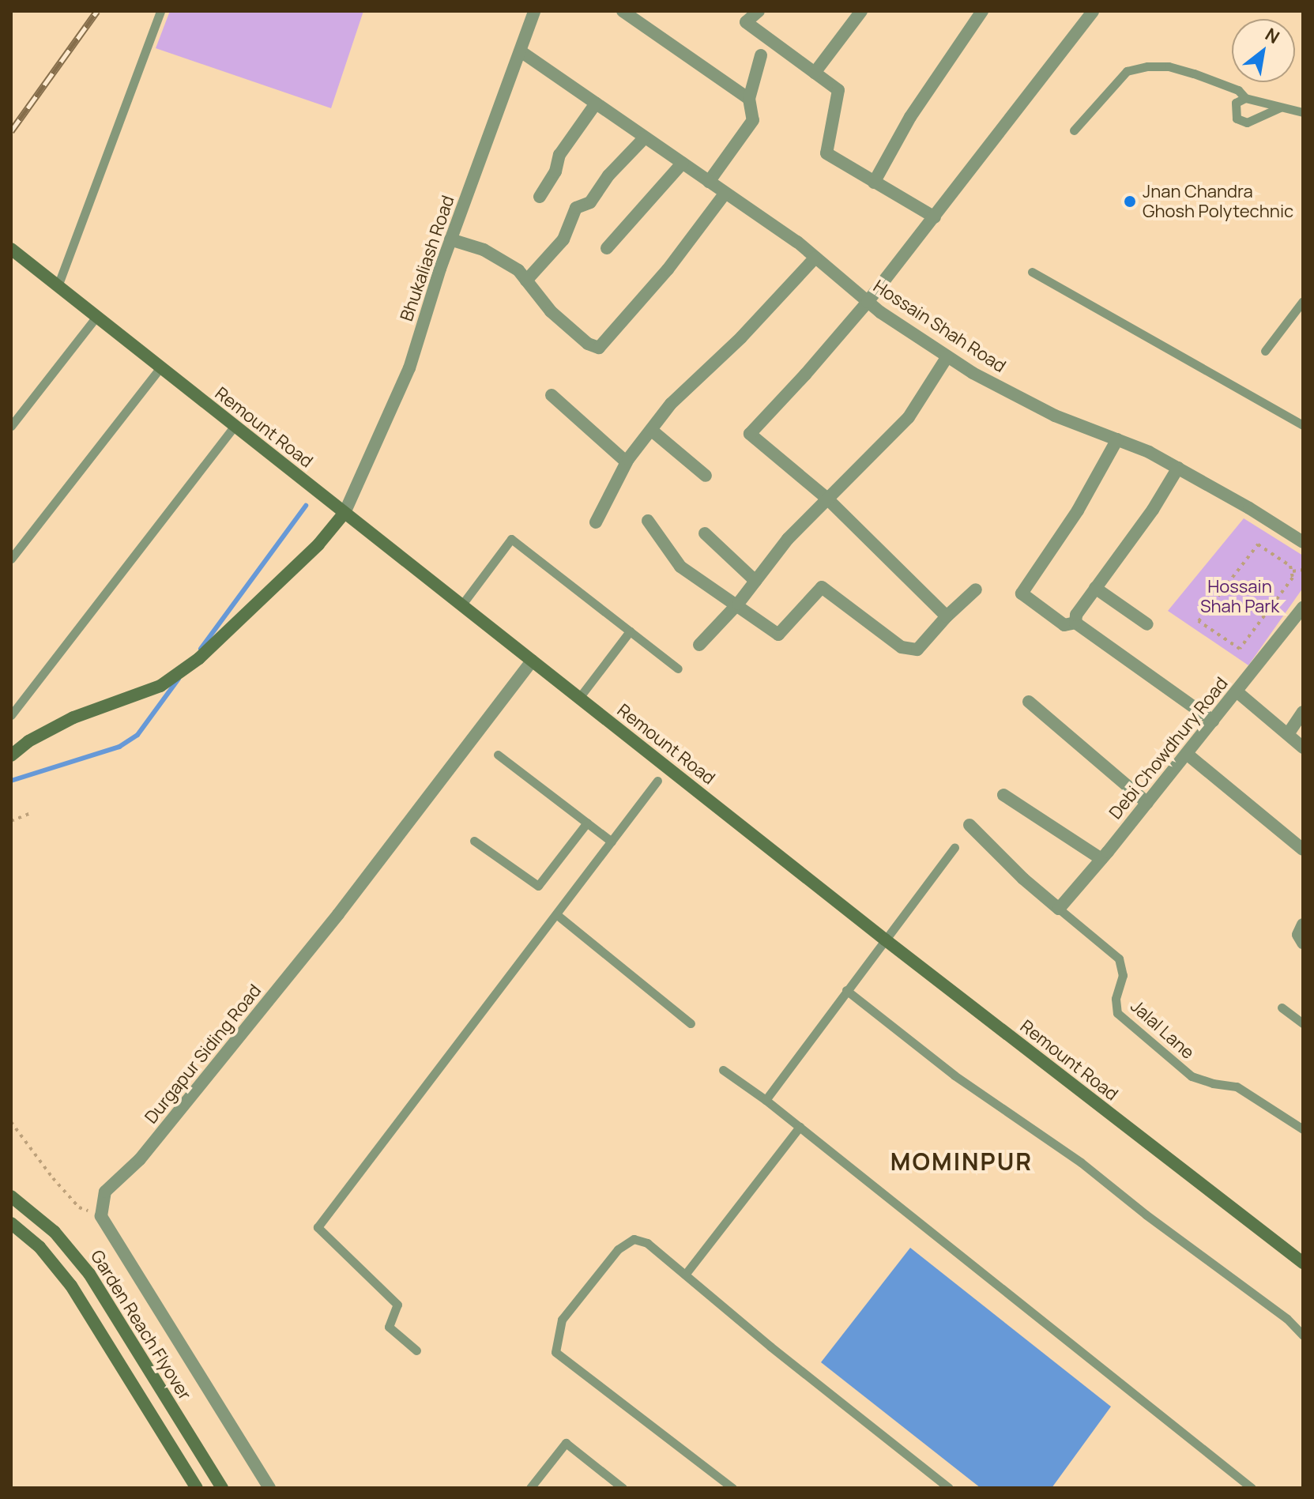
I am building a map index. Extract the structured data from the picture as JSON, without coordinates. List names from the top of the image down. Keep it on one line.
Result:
{"streets":{"street":["Bhukaliash Road","Hossain Shah Road","Remount Road","Debi Chowdhury Road","Durgapur Siding Road","Garden Reach Flyover"],"lane":["Jalal Lane"]},"crossings":[["Bhukaliash Road","Hossain Shah Road"],["Bhukaliash Road","Remount Road"],["Remount Road","Durgapur Siding Road"],["Debi Chowdhury Road","Jalal Lane"]],"districts":["MOMINPUR"],"parks":["Hossain Shah Park"],"places":["Jnan Chandra Ghosh Polytechnic"],"north":"top right"}
